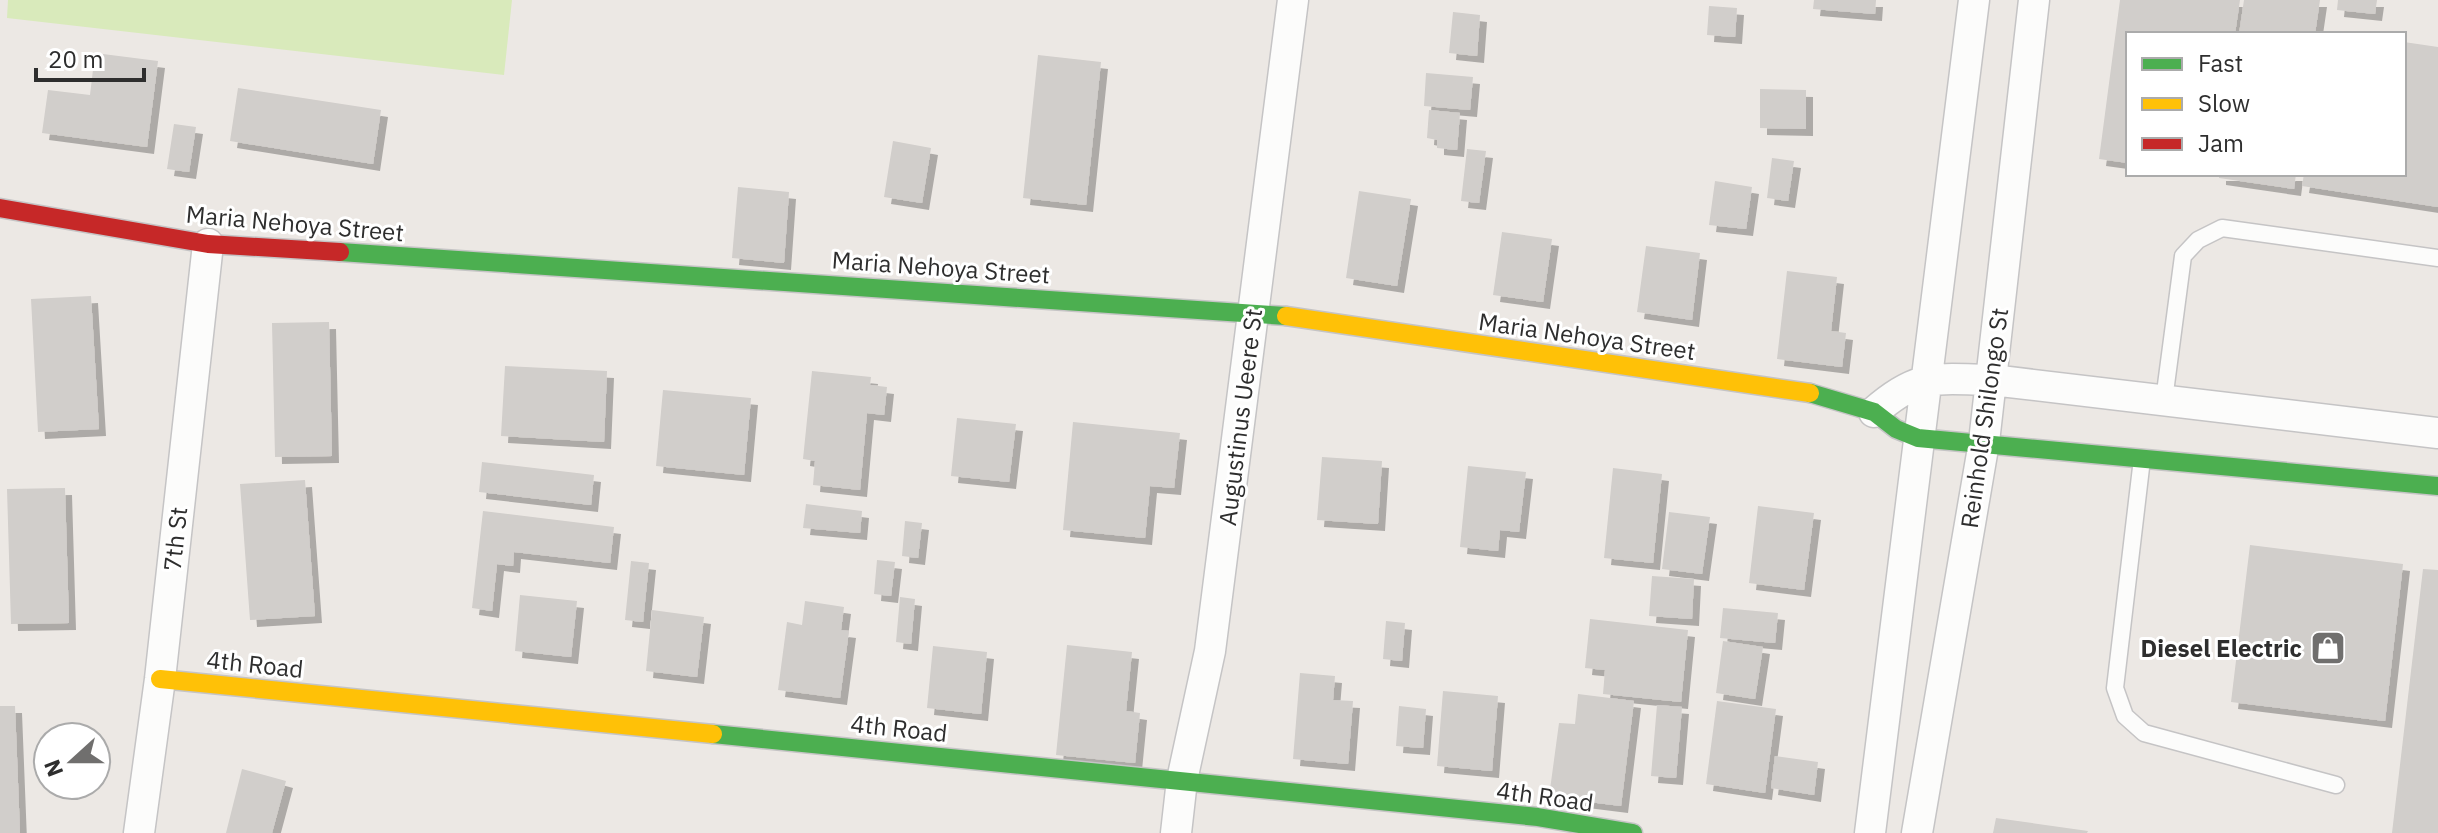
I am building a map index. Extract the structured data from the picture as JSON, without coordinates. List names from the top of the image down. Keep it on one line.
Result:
{"streets":{"street":["Maria Nehoya Street","Augustinus Ueere St","Reinhold Shilongo St","7th St","4th Road"]},"crossings":[["Maria Nehoya Street","Augustinus Ueere St"],["Maria Nehoya Street","7th St"],["Augustinus Ueere St","4th Road"],["7th St","4th Road"]],"places":{"shop":["Diesel Electric"]},"legend":["Fast","Slow","Jam"],"scale_bar":"20 m","north":"left"}
